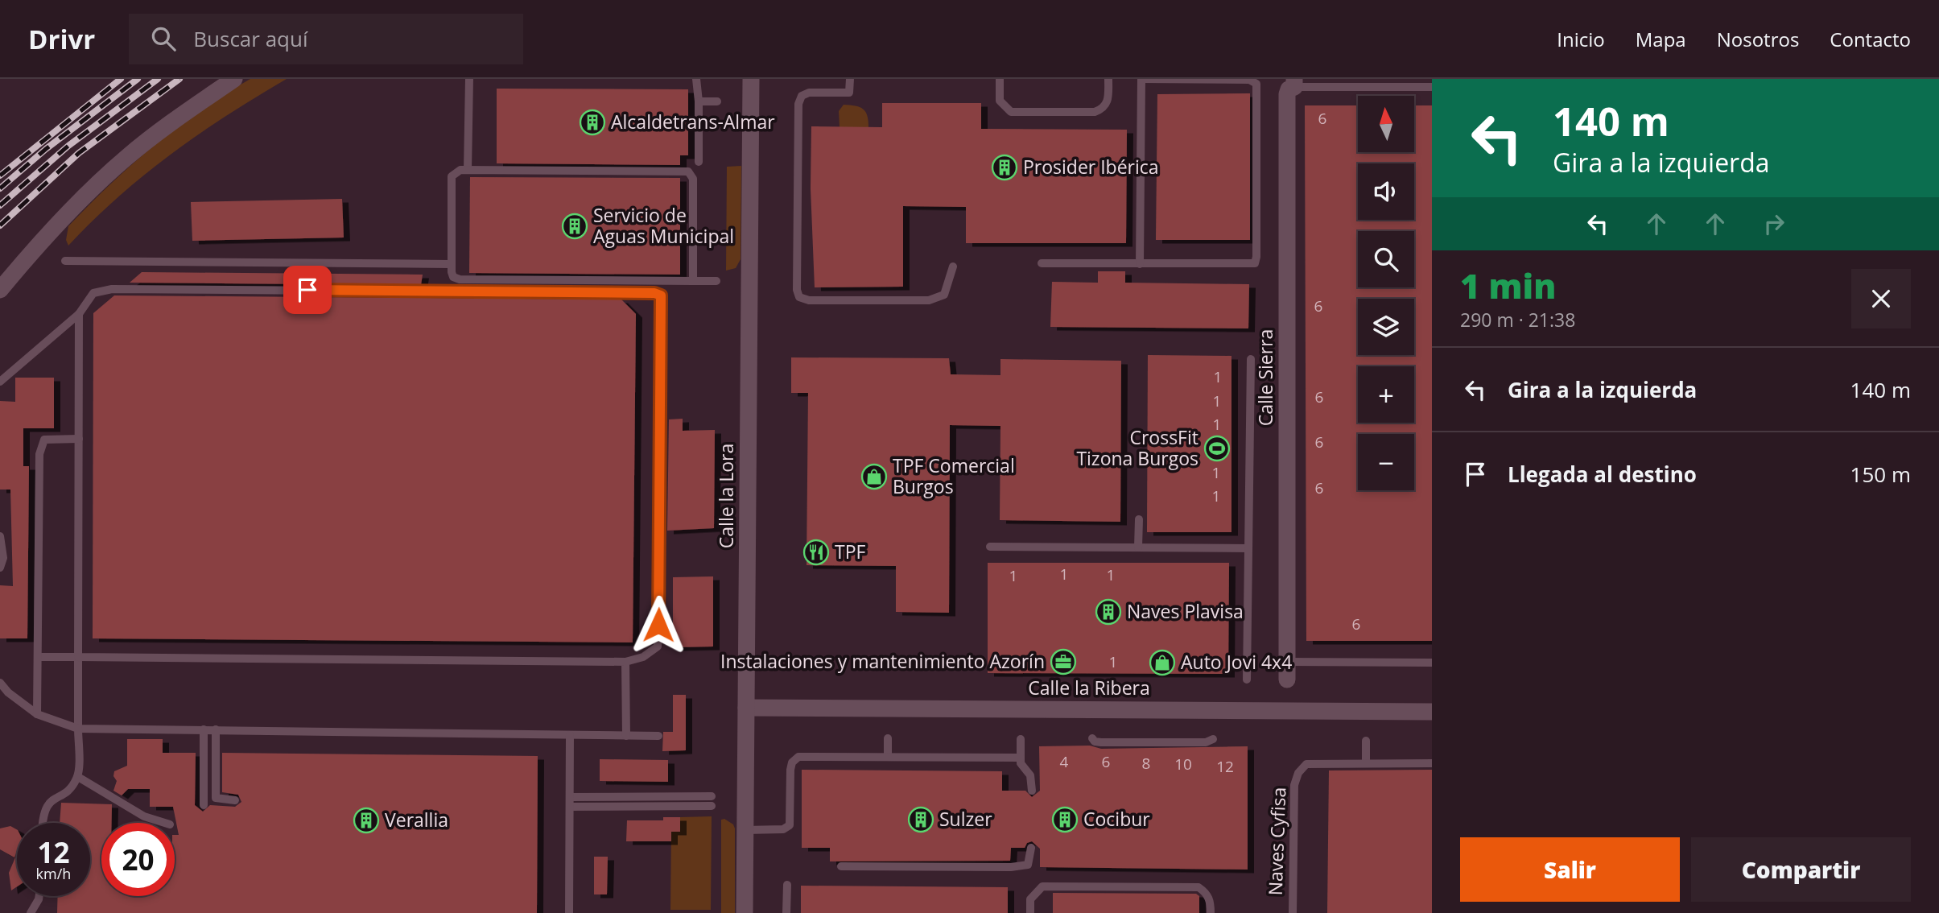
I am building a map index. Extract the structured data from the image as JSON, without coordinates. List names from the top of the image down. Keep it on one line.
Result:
{"streets":{"street":["Calle Sierra","Calle la Lora","Calle la Ribera"],"lane":["Naves Cyfisa"]},"crossings":[["Calle la Lora","Calle la Ribera"]],"places":{"building":["Alcaldetrans-Almar","Prosider Ibérica","Servicio de Aguas Municipal","Naves Plavisa","Sulzer","Cocibur","Verallia"],"sports":["CrossFit Tizona Burgos"],"shop":["TPF Comercial Burgos","Auto Jovi 4x4"],"restaurant":["TPF"],"office":["Instalaciones y mantenimiento Azorín"]},"house_numbers":["6","6","1","6","1","1","6","1","6","1","1","1","1","6","1","4","6","8","10","12"],"north":"top","page":{"header":"Drivr","search":"Buscar aquí","nav":["Inicio","Mapa","Nosotros","Contacto"],"turn":["140 m","Gira a la izquierda"],"map_buttons":["+","−"],"heading":["1 min","290 m · 21:38"],"list":[{"name":"Gira a la izquierda","value":"140 m"},{"name":"Llegada al destino","value":"150 m"}],"speed":"12 km/h","limit":"20","buttons":["Salir","Compartir"]}}
